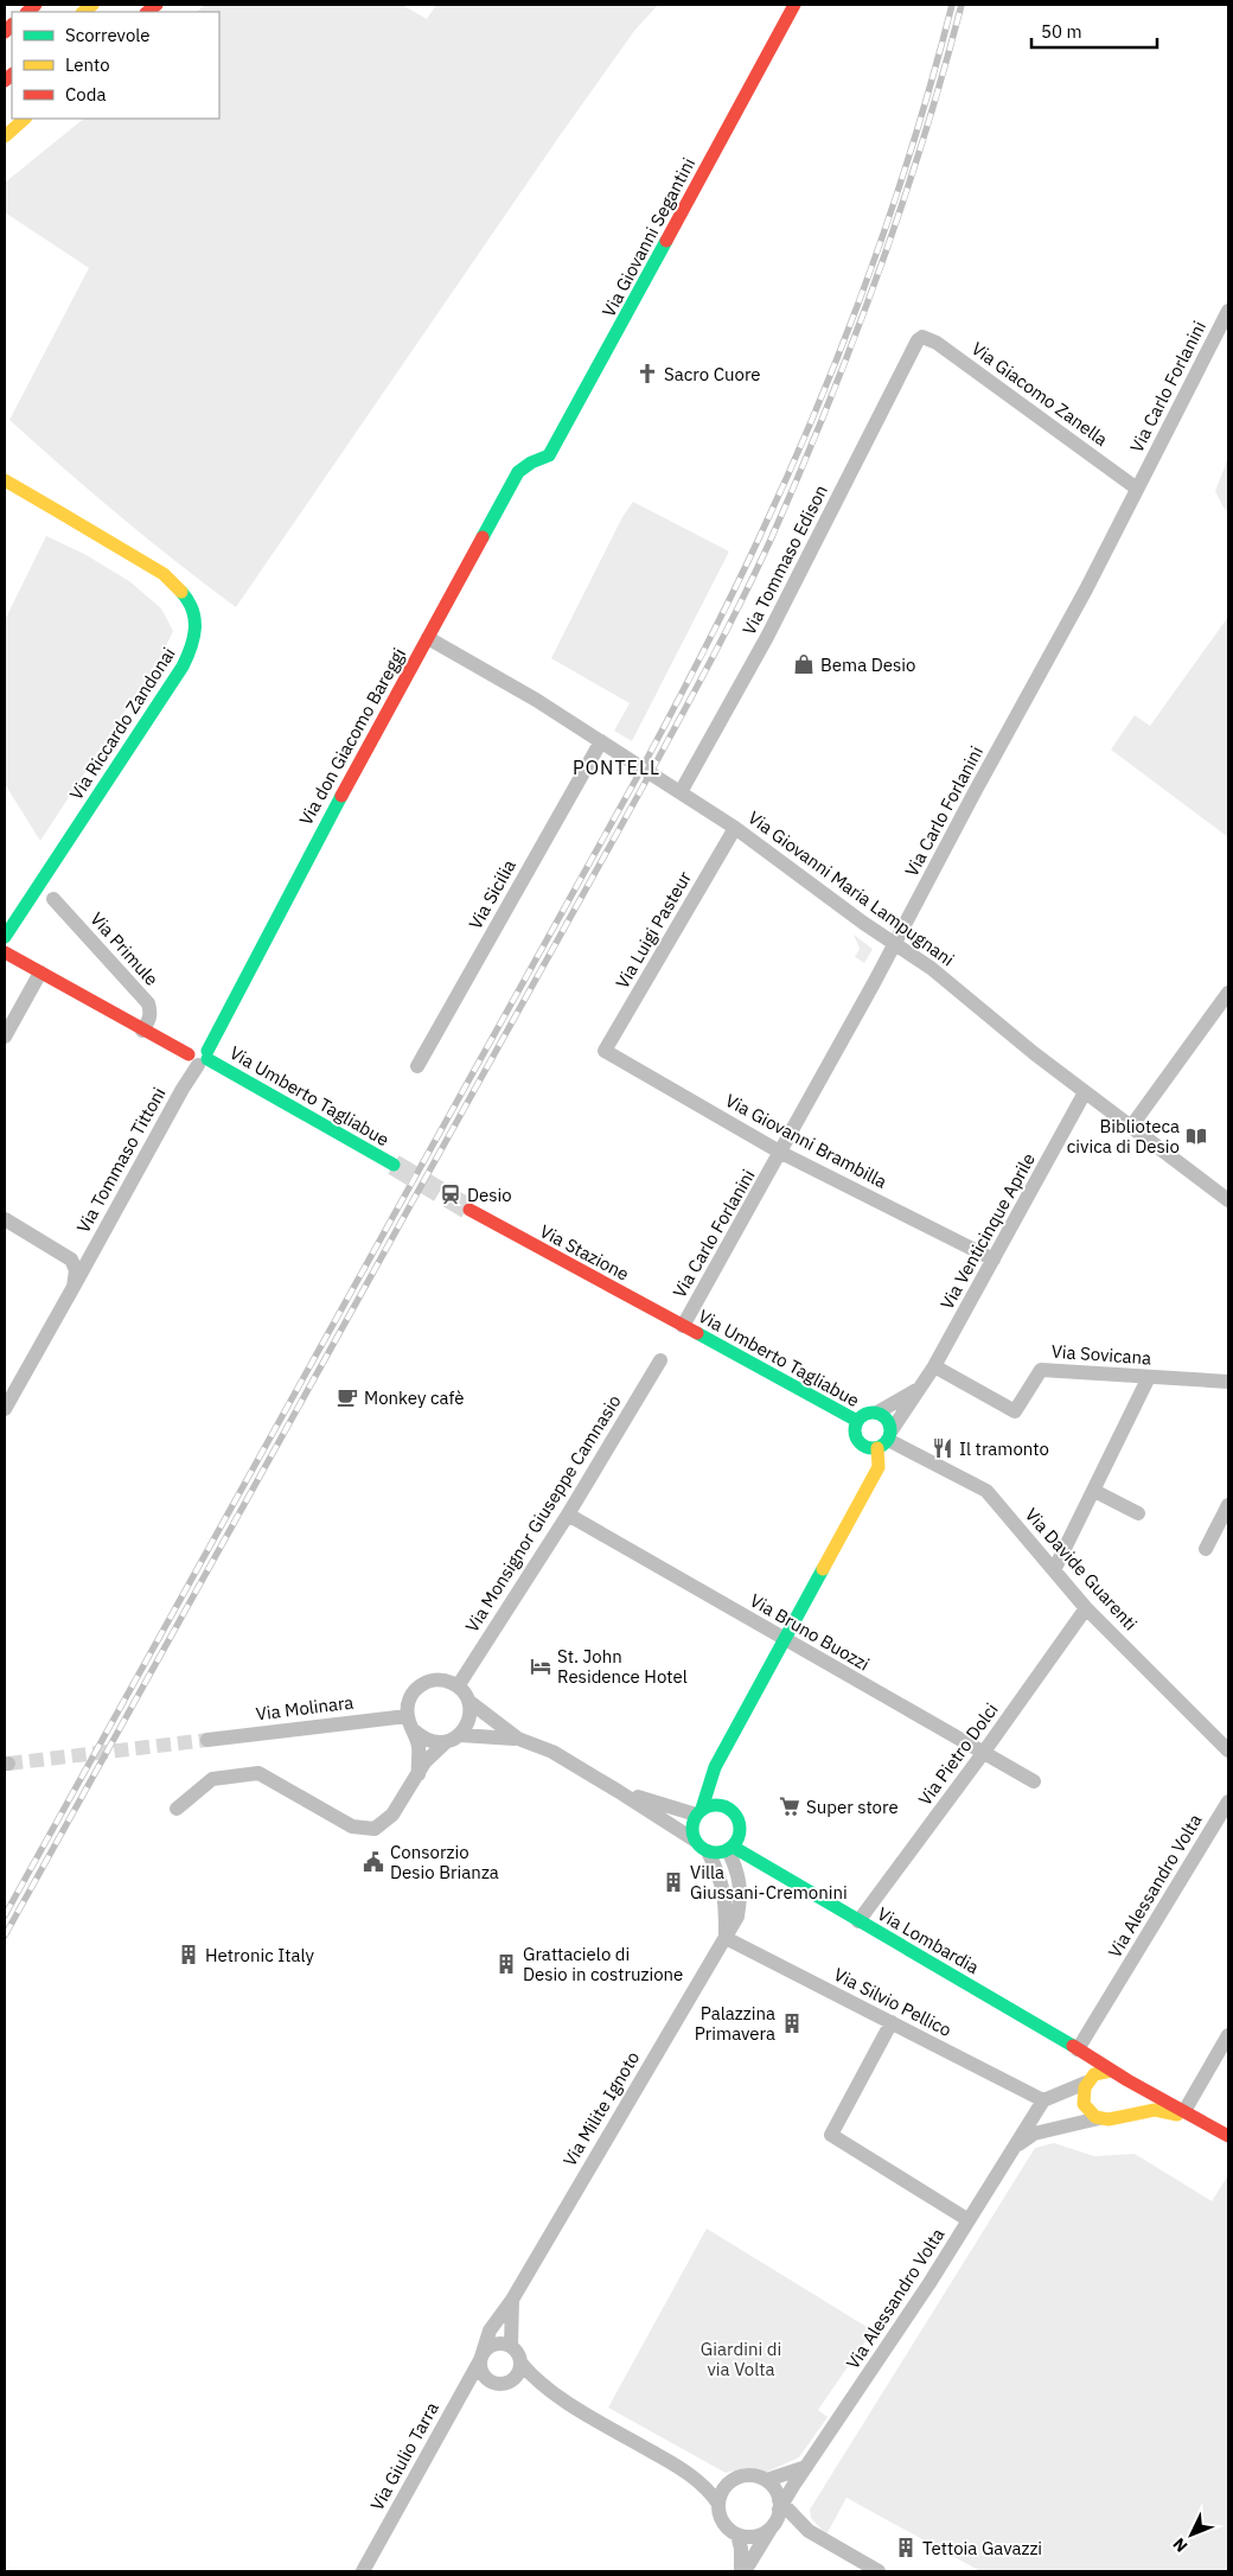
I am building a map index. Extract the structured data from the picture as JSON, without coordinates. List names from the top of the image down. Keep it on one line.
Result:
{"streets":{"main road":["Via Giovanni Segantini","Via Riccardo Zandonai","Via don Giacomo Bareggi","Via Umberto Tagliabue","Via Venticinque Aprile","Via Stazione","Via Lombardia"],"street":["Via Carlo Forlanini","Via Giacomo Zanella","Via Tommaso Edison","Via Giovanni Maria Lampugnani","Via Sicilia","Via Luigi Pasteur","Via Primule","Via Giovanni Brambilla","Via Tommaso Tittoni","Via Sovicana","Via Monsignor Giuseppe Camnasio","Via Davide Guarenti","Via Bruno Buozzi","Via Molinara","Via Pietro Dolci","Via Alessandro Volta","Via Silvio Pellico","Via Milite Ignoto","Via Giulio Tarra"]},"crossings":[["Via Giovanni Segantini","Via don Giacomo Bareggi"],["Via Carlo Forlanini","Via Giacomo Zanella"],["Via Carlo Forlanini","Via Giovanni Maria Lampugnani"],["Via Carlo Forlanini","Via Umberto Tagliabue"],["Via Carlo Forlanini","Via Giovanni Brambilla"],["Via Carlo Forlanini","Via Stazione"],["Via Giacomo Zanella","Via Tommaso Edison"],["Via Tommaso Edison","Via Giovanni Maria Lampugnani"],["Via don Giacomo Bareggi","Via Giovanni Maria Lampugnani"],["Via don Giacomo Bareggi","Via Umberto Tagliabue"],["Via don Giacomo Bareggi","Via Tommaso Tittoni"],["Via Giovanni Maria Lampugnani","Via Sicilia"],["Via Giovanni Maria Lampugnani","Via Luigi Pasteur"],["Via Giovanni Maria Lampugnani","Via Venticinque Aprile"],["Via Luigi Pasteur","Via Giovanni Brambilla"],["Via Primule","Via Umberto Tagliabue"],["Via Umberto Tagliabue","Via Tommaso Tittoni"],["Via Umberto Tagliabue","Via Venticinque Aprile"],["Via Umberto Tagliabue","Via Stazione"],["Via Umberto Tagliabue","Via Davide Guarenti"],["Via Giovanni Brambilla","Via Venticinque Aprile"],["Via Venticinque Aprile","Via Sovicana"],["Via Venticinque Aprile","Via Davide Guarenti"],["Via Venticinque Aprile","Via Bruno Buozzi"],["Via Venticinque Aprile","Via Lombardia"],["Via Venticinque Aprile","Via Milite Ignoto"],["Via Monsignor Giuseppe Camnasio","Via Bruno Buozzi"],["Via Monsignor Giuseppe Camnasio","Via Molinara"],["Via Davide Guarenti","Via Pietro Dolci"],["Via Bruno Buozzi","Via Pietro Dolci"],["Via Pietro Dolci","Via Lombardia"],["Via Alessandro Volta","Via Lombardia"],["Via Alessandro Volta","Via Silvio Pellico"],["Via Lombardia","Via Milite Ignoto"],["Via Silvio Pellico","Via Milite Ignoto"],["Via Milite Ignoto","Via Giulio Tarra"]],"districts":["PONTELL"],"parks":["Giardini di via Volta"],"places":{"church":["Sacro Cuore"],"shop":["Bema Desio"],"library":["Biblioteca civica di Desio"],"station":["Desio"],"cafe":["Monkey cafè"],"restaurant":["Il tramonto"],"hotel":["St. John Residence Hotel"],"supermarket":["Super store"],"public building":["Consorzio Desio Brianza"],"building":["Villa Giussani-Cremonini","Hetronic Italy","Grattacielo di Desio in costruzione","Palazzina Primavera","Tettoia Gavazzi"]},"legend":["Scorrevole","Lento","Coda"],"scale_bar":"50 m","north":"bottom left"}
